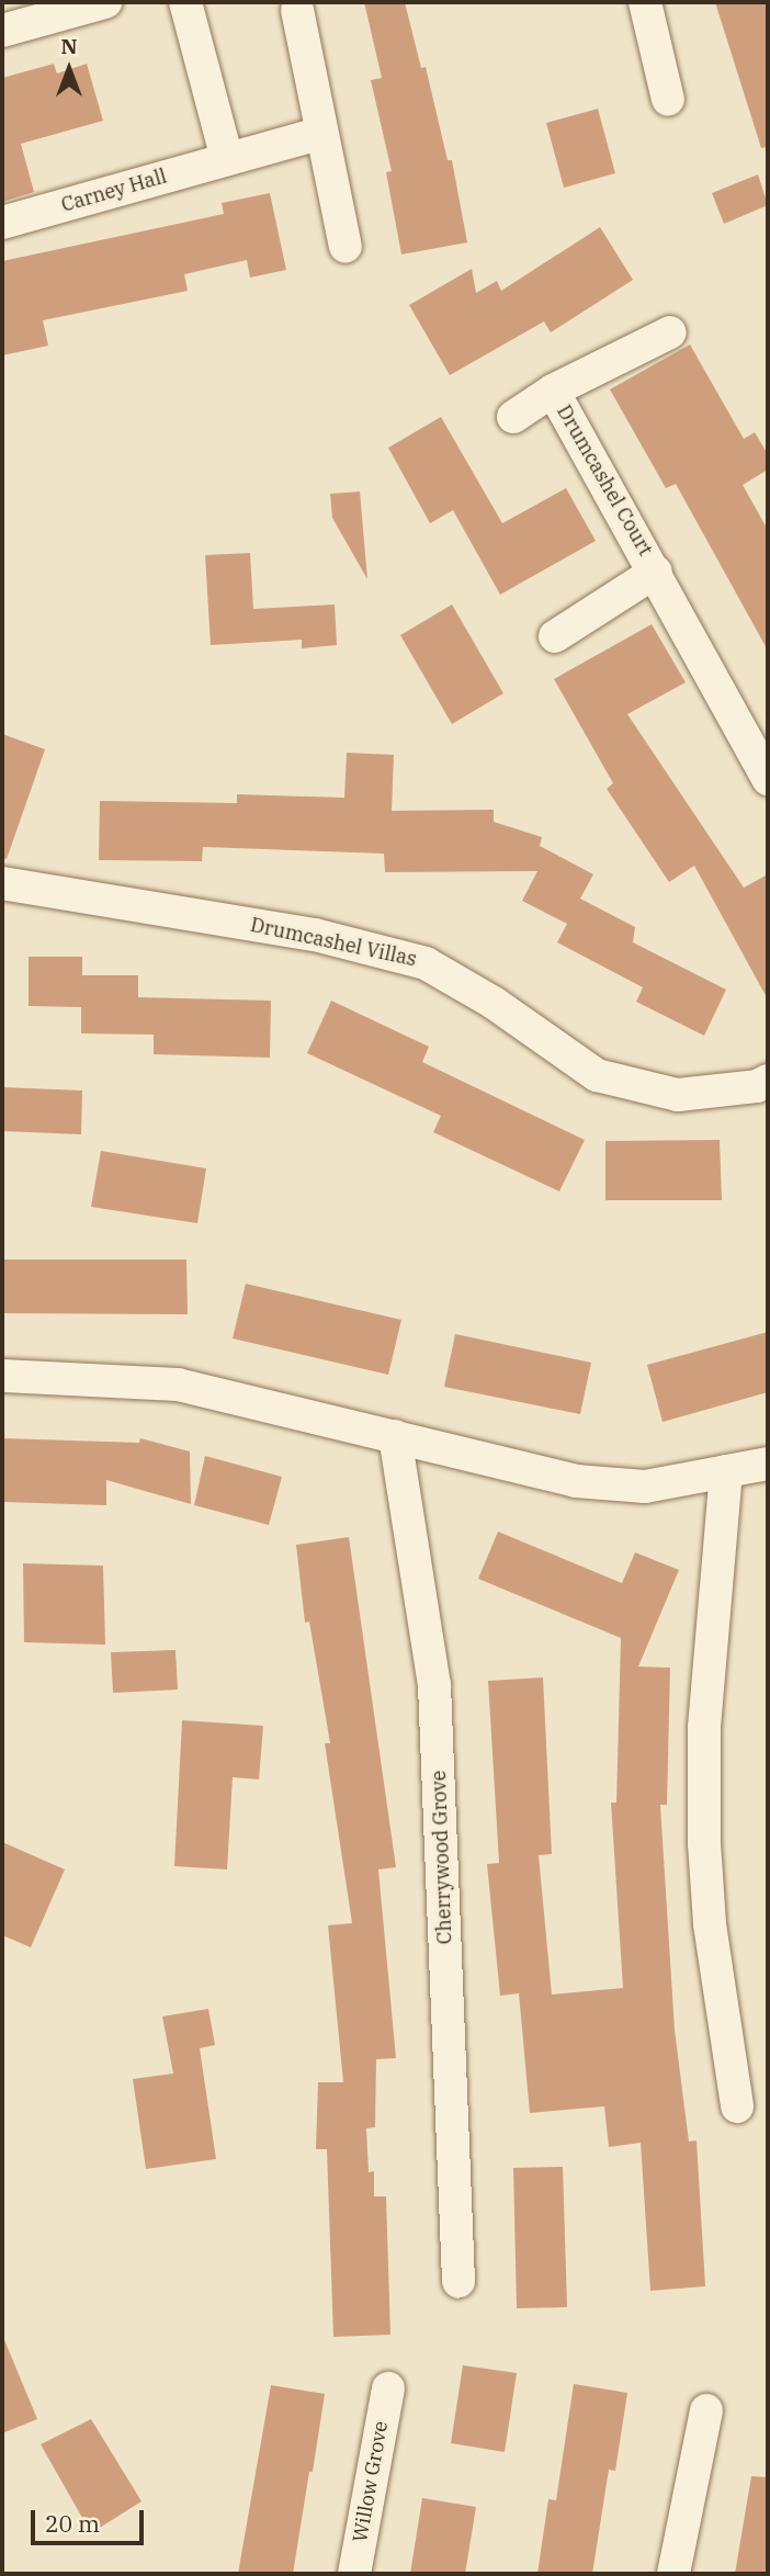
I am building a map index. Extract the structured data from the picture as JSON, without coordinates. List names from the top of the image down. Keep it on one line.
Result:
{"streets":{"street":["Carney Hall","Drumcashel Court","Drumcashel Villas","Cherrywood Grove","Willow Grove"]},"scale_bar":"20 m","north":"top"}
